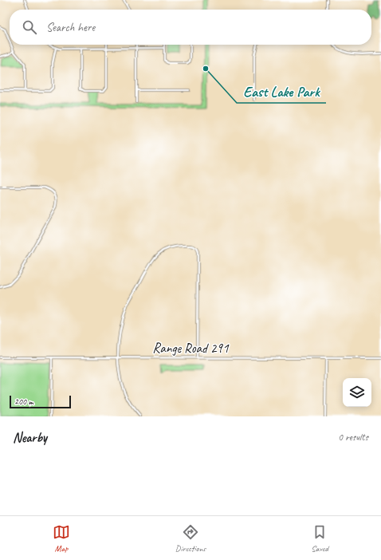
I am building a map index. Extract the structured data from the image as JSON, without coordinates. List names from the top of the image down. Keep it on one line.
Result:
{"streets":{"street":["Range Road 291"]},"places":["East Lake Park"],"scale_bar":"200 m","page":{"search":"Search here","scale":"200 m","heading":["Nearby","0 results"],"nav":["Map","Directions","Saved"]}}
